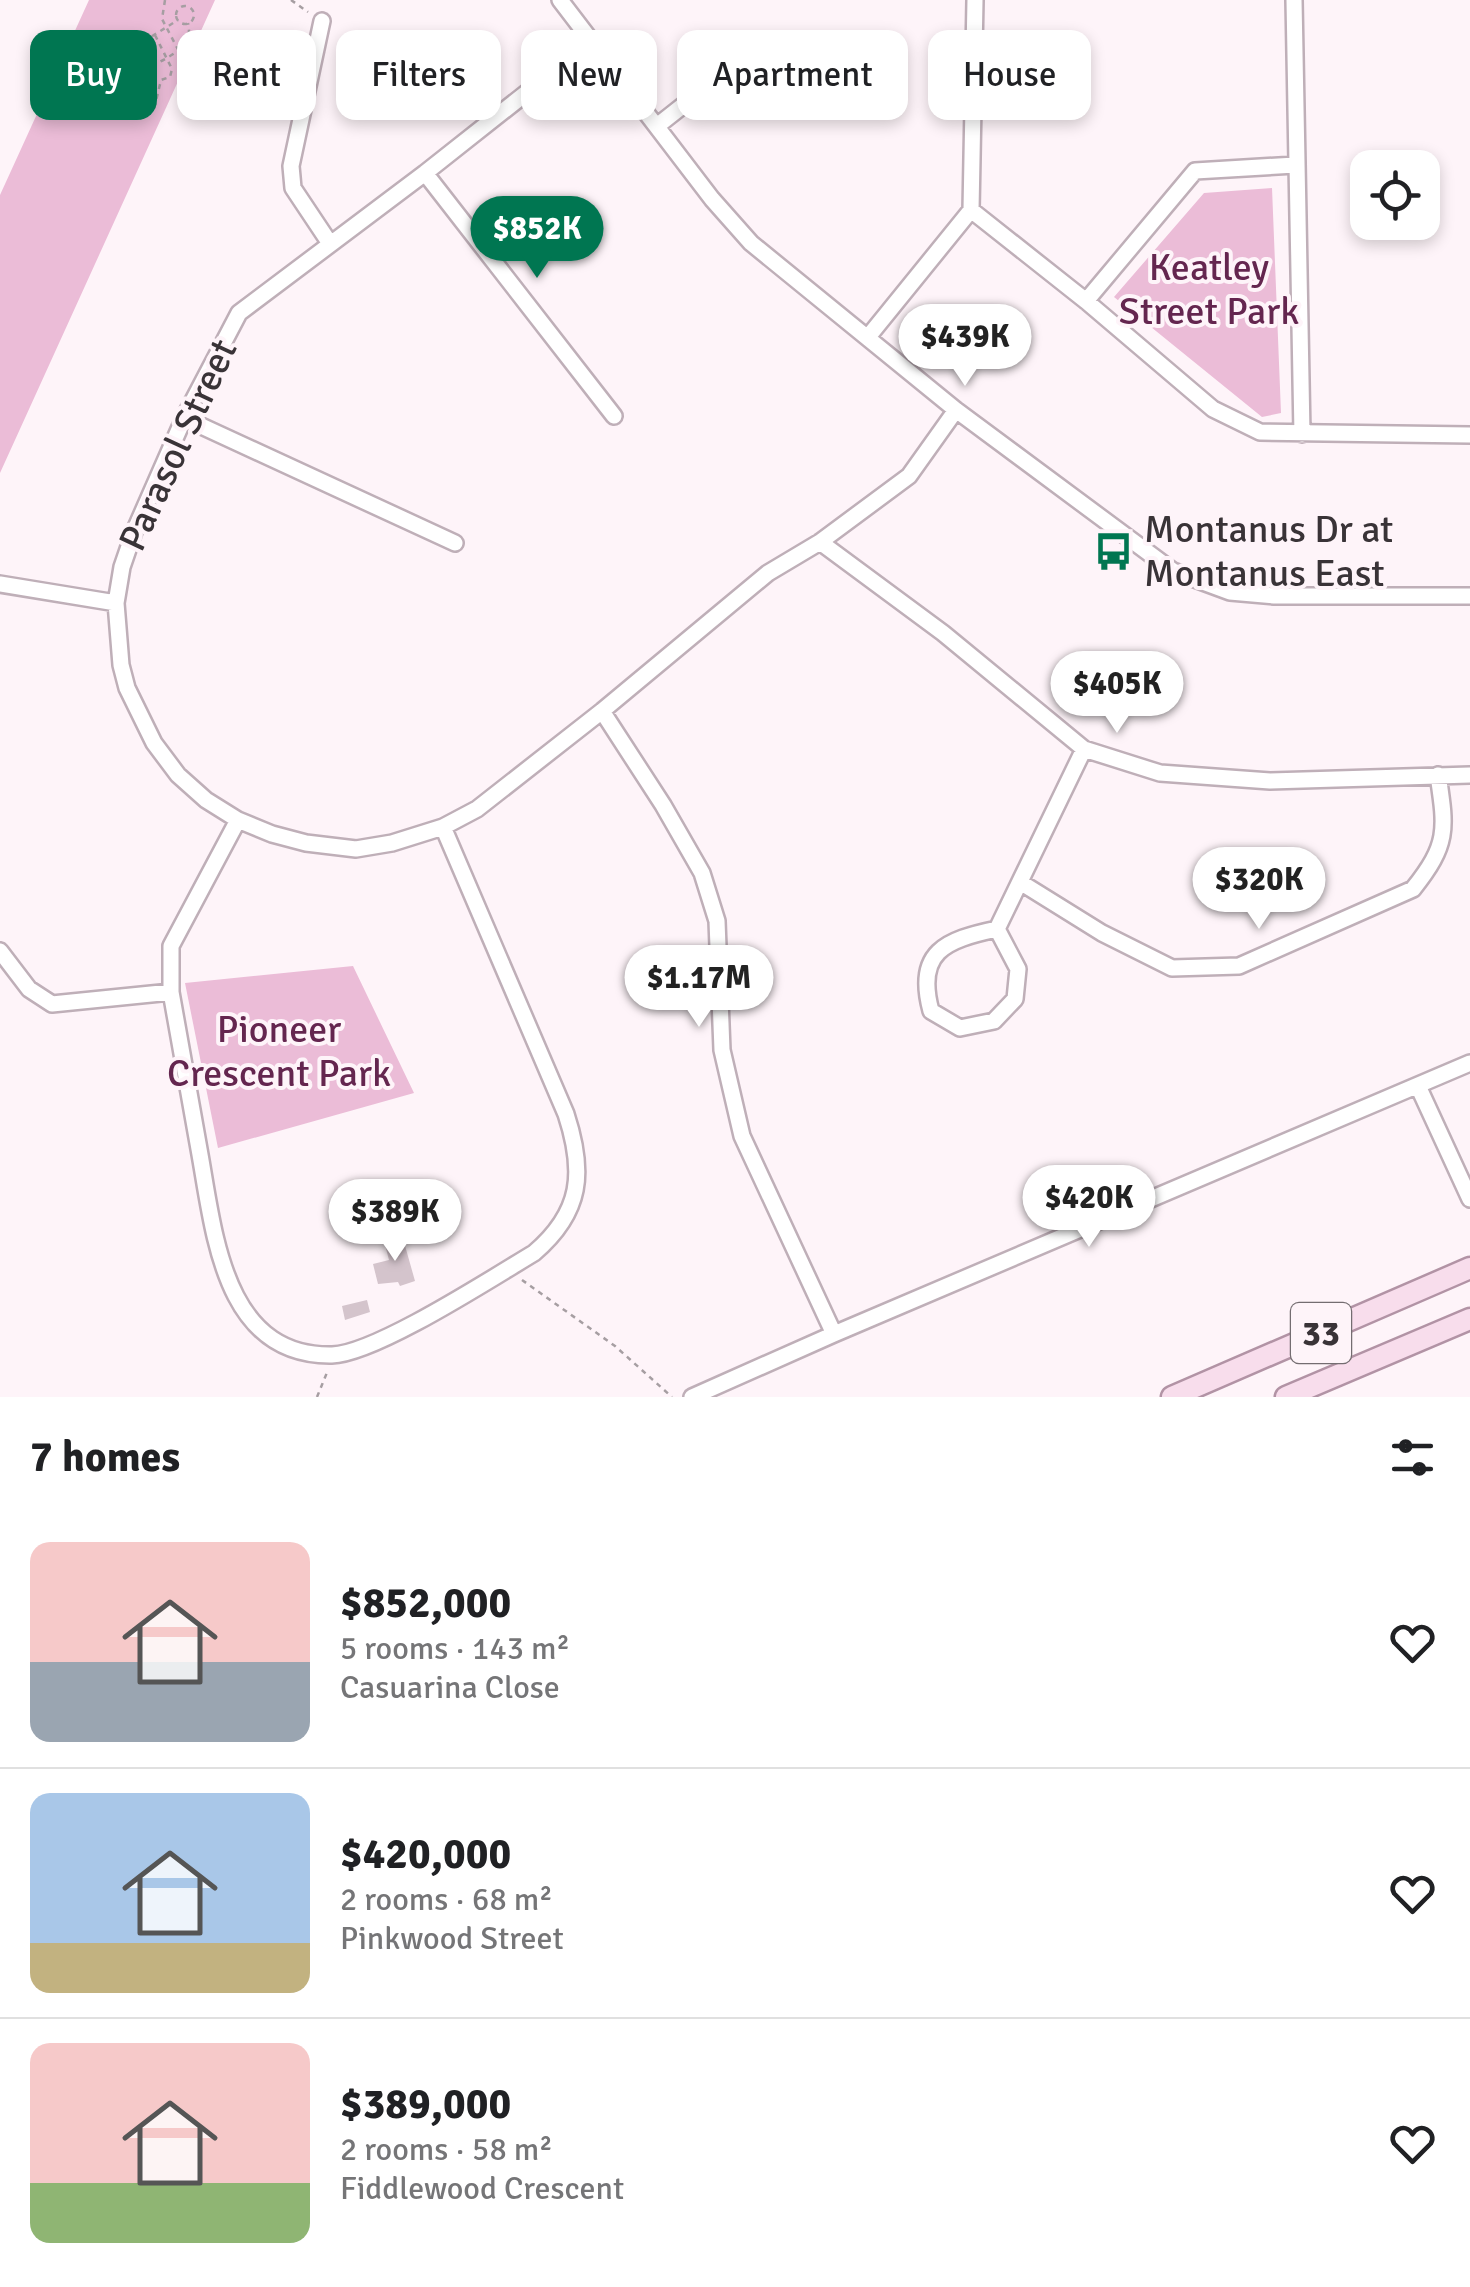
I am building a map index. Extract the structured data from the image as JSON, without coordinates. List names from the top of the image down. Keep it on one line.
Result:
{"streets":{"main road":["33"],"street":["Parasol Street"]},"parks":["Keatley Street Park","Pioneer Crescent Park"],"places":{"bus stop":["Montanus Dr at Montanus East"]},"page":{"chip":["Buy","Rent","Filters","New","Apartment","House"],"price":["$852K","$439K","$405K","$320K","$1.17M","$420K","$389K"],"heading":"7 homes","list":[{"name":"$852,000","note":"5 rooms · 143 m² · Casuarina Close"},{"name":"$420,000","note":"2 rooms · 68 m² · Pinkwood Street"},{"name":"$389,000","note":"2 rooms · 58 m² · Fiddlewood Crescent"}]}}
